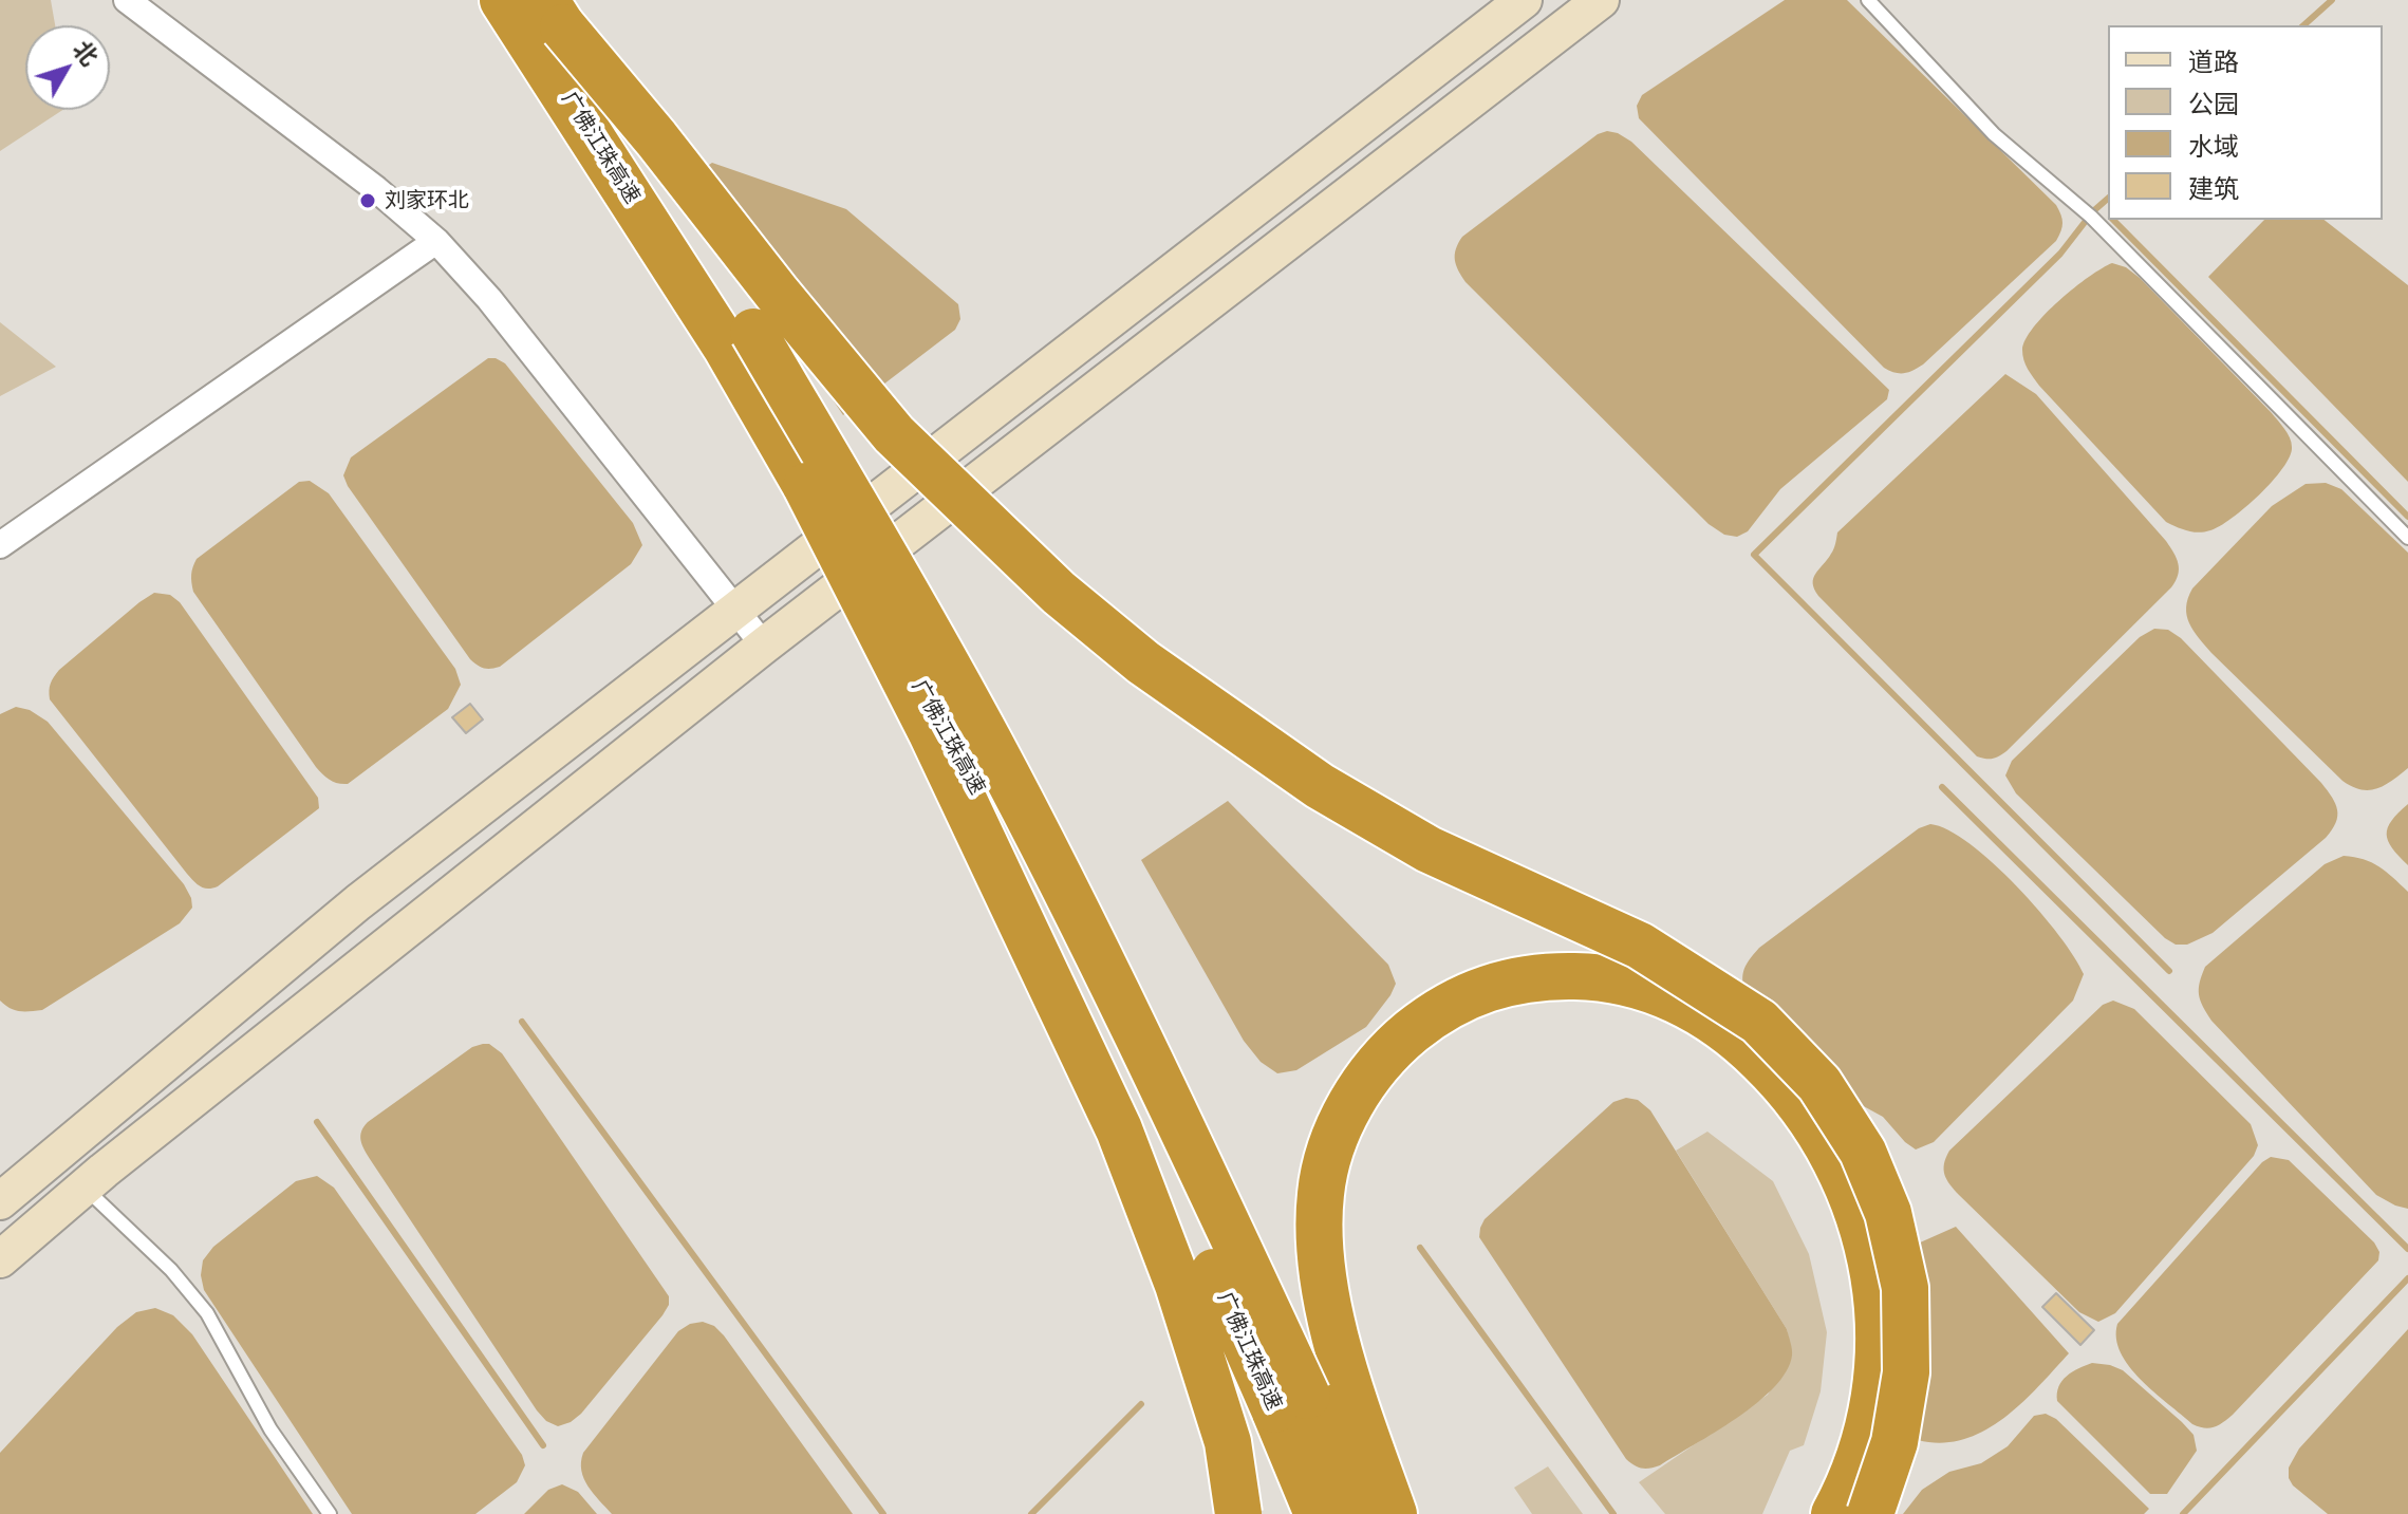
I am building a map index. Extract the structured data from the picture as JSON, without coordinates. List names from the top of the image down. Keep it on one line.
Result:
{"streets":{"highway":["广佛江珠高速"]},"places":["刘家环北"],"legend":["道路","公园","水域","建筑"],"north":"top right"}
